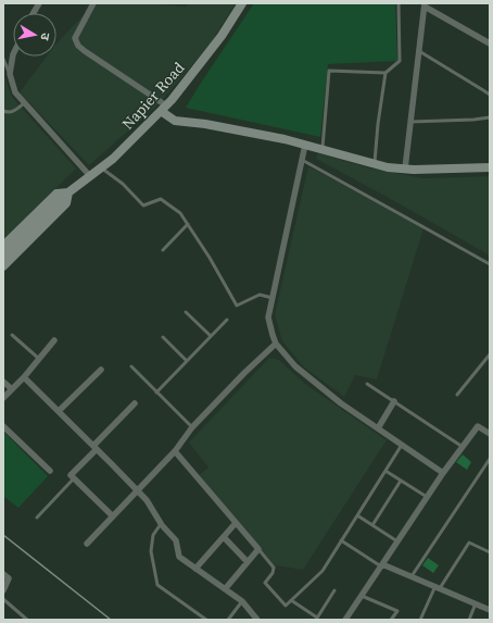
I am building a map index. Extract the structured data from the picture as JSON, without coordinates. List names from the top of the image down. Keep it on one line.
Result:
{"streets":{"street":["Napier Road"]},"north":"right"}
